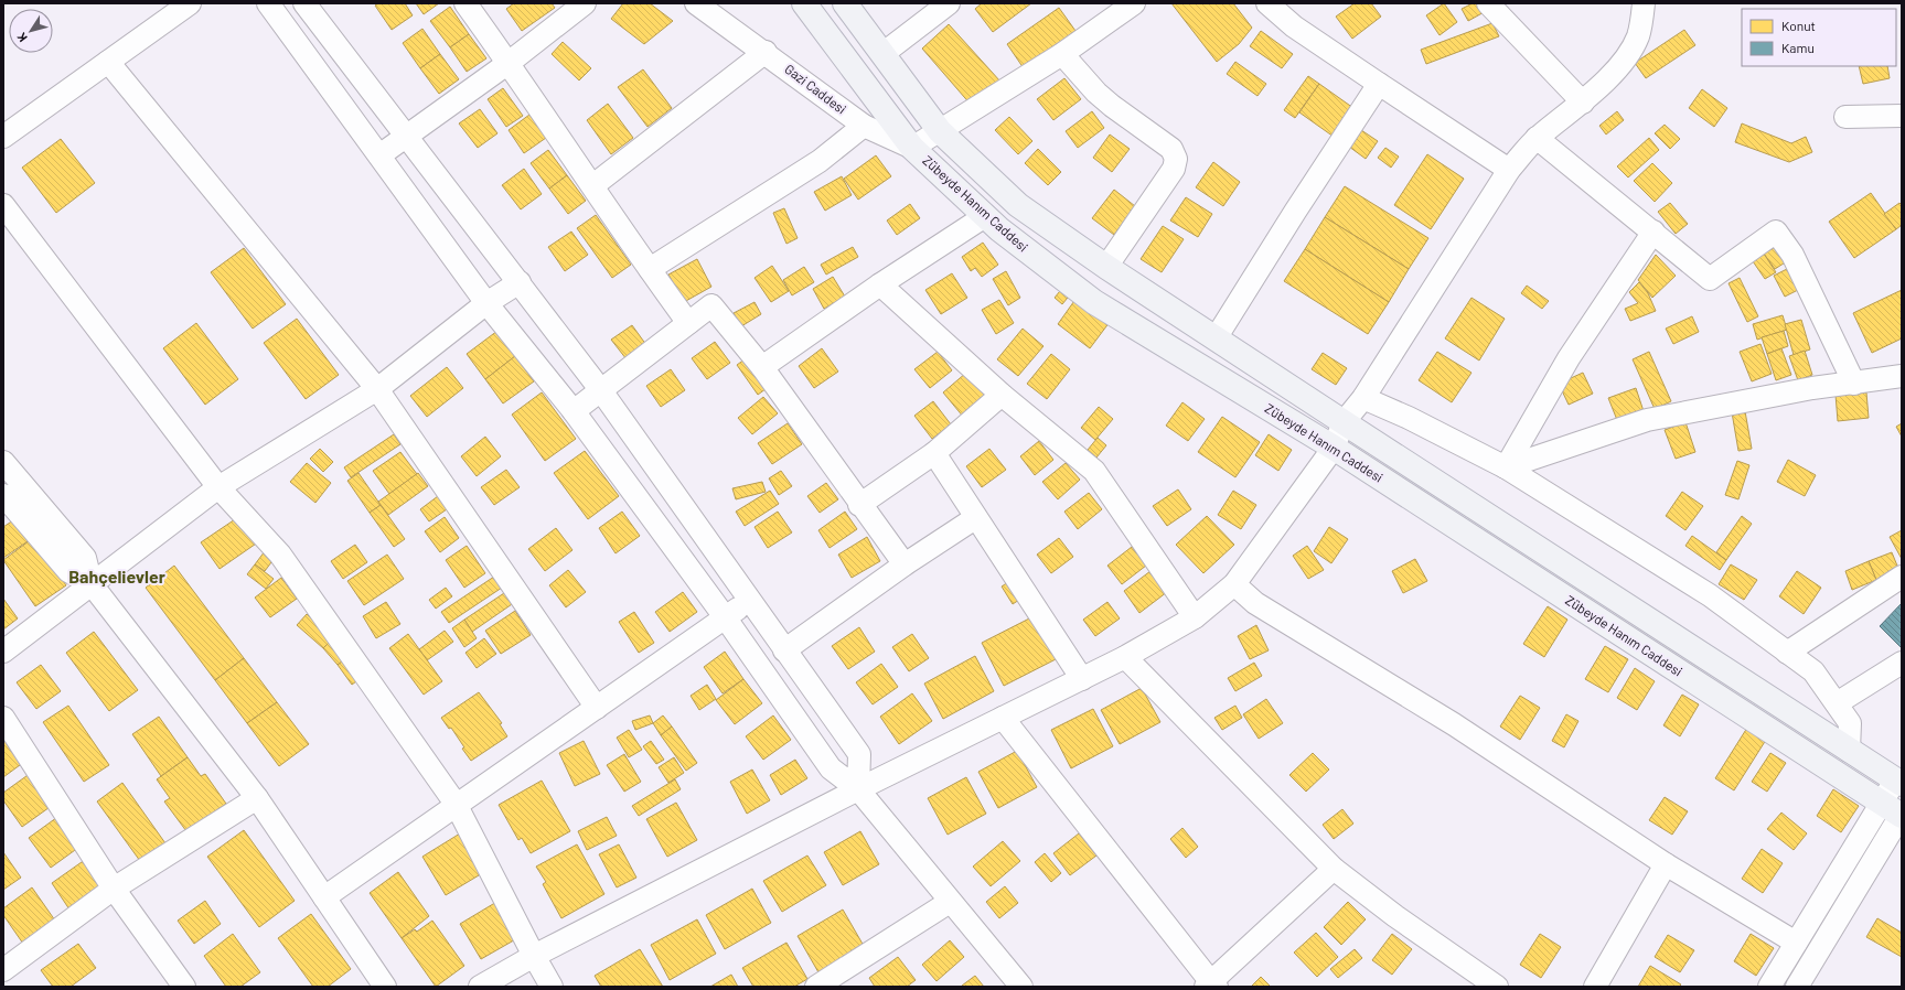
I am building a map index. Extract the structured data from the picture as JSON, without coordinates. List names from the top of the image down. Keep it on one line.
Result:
{"streets":{"main road":["Zübeyde Hanım Caddesi"],"street":["Gazi Caddesi"]},"crossings":[["Gazi Caddesi","Zübeyde Hanım Caddesi"]],"districts":["Bahçelievler"],"legend":["Konut","Kamu"],"north":"bottom left"}
